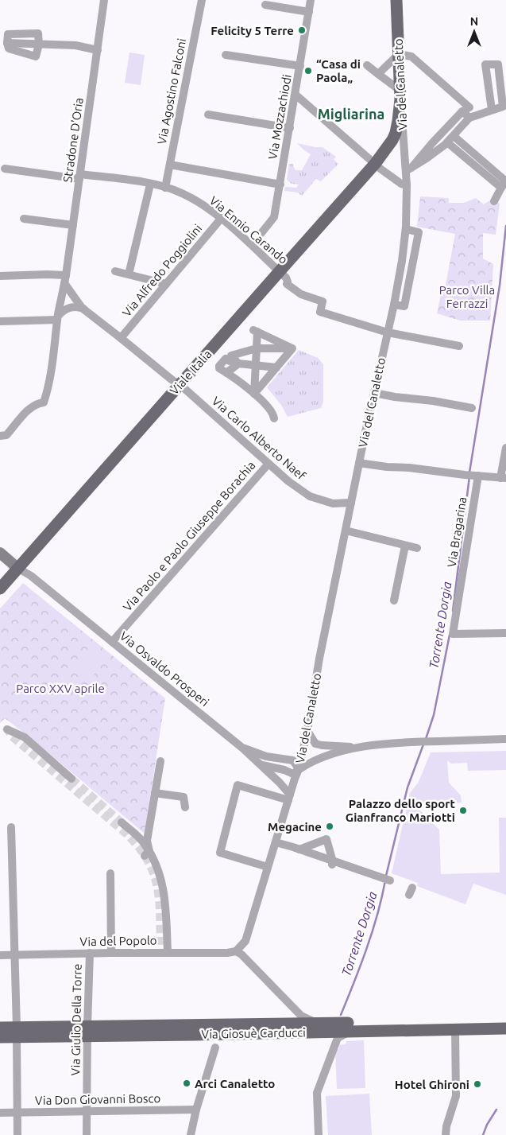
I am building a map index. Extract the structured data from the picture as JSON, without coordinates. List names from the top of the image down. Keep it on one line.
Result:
{"streets":{"main road":["Via del Canaletto","Viale Italia","Via Giosuè Carducci"],"street":["Via Agostino Falconi","Via Mozzachiodi","Stradone D'Oria","Via Ennio Carando","Via Alfredo Poggiolini","Via Carlo Alberto Naef","Via Bragarina","Via Paolo e Paolo Giuseppe Borachia","Via Osvaldo Prosperi","Via del Popolo","Via Giulio Della Torre","Via Don Giovanni Bosco"]},"crossings":[["Via del Canaletto","Via Ennio Carando"],["Via del Canaletto","Viale Italia"],["Via del Canaletto","Via Carlo Alberto Naef"],["Via del Canaletto","Via Osvaldo Prosperi"],["Via del Canaletto","Via del Popolo"],["Via Agostino Falconi","Via Ennio Carando"],["Stradone D'Oria","Via Ennio Carando"],["Stradone D'Oria","Via Carlo Alberto Naef"],["Via Ennio Carando","Via Alfredo Poggiolini"],["Via Ennio Carando","Viale Italia"],["Via Alfredo Poggiolini","Via Carlo Alberto Naef"],["Viale Italia","Via Carlo Alberto Naef"],["Viale Italia","Via Osvaldo Prosperi"],["Via Carlo Alberto Naef","Via Paolo e Paolo Giuseppe Borachia"],["Via Paolo e Paolo Giuseppe Borachia","Via Osvaldo Prosperi"],["Via del Popolo","Via Giulio Della Torre"],["Via Giulio Della Torre","Via Giosuè Carducci"],["Via Giulio Della Torre","Via Don Giovanni Bosco"]],"districts":["Migliarina"],"water":["Torrente Dorgia"],"parks":["Parco Villa Ferrazzi","Parco XXV aprile"],"places":["Felicity 5 Terre","“Casa di Paola„","Palazzo dello sport Gianfranco Mariotti","Megacine","Arci Canaletto","Hotel Ghironi"],"north":"top"}
